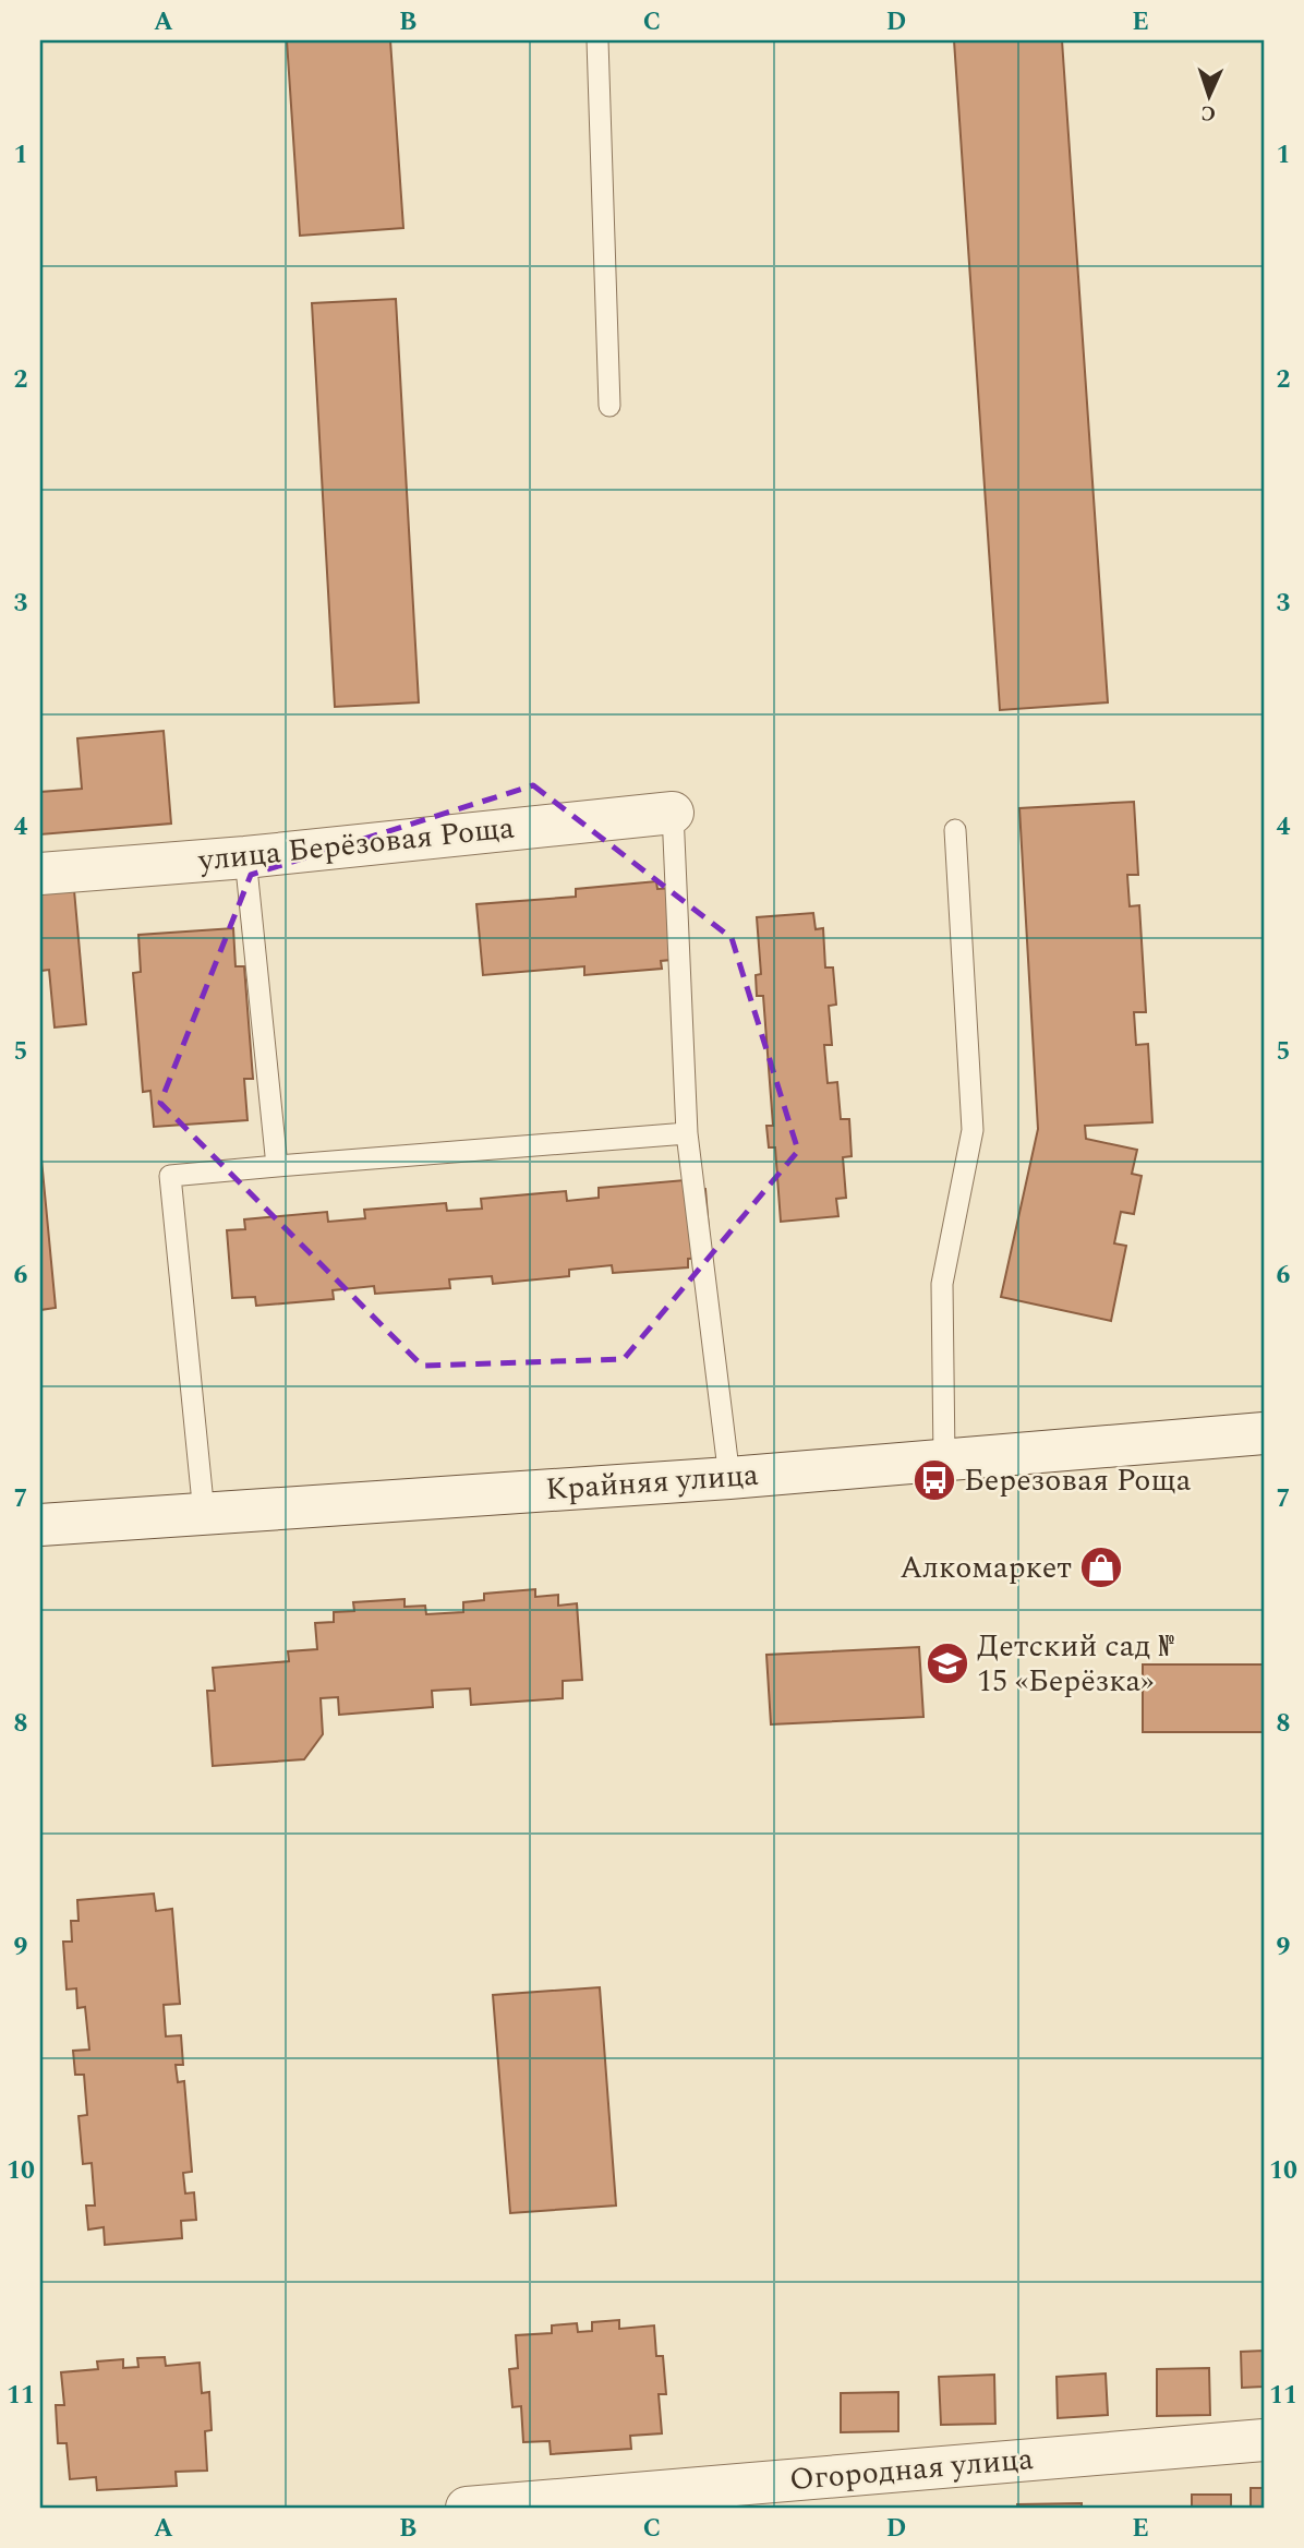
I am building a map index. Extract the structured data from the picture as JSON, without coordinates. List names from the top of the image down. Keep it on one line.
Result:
{"streets":{"street":["улица Берёзовая Роща","Крайняя улица","Огородная улица"]},"places":{"bus stop":["Березовая Роща"],"shop":["Алкомаркет"],"school or university":["Детский сад № 15 «Берёзка»"]},"north":"bottom","grid":{"columns":["A","B","C","D","E"],"rows":["1","2","3","4","5","6","7","8","9","10","11"]}}
